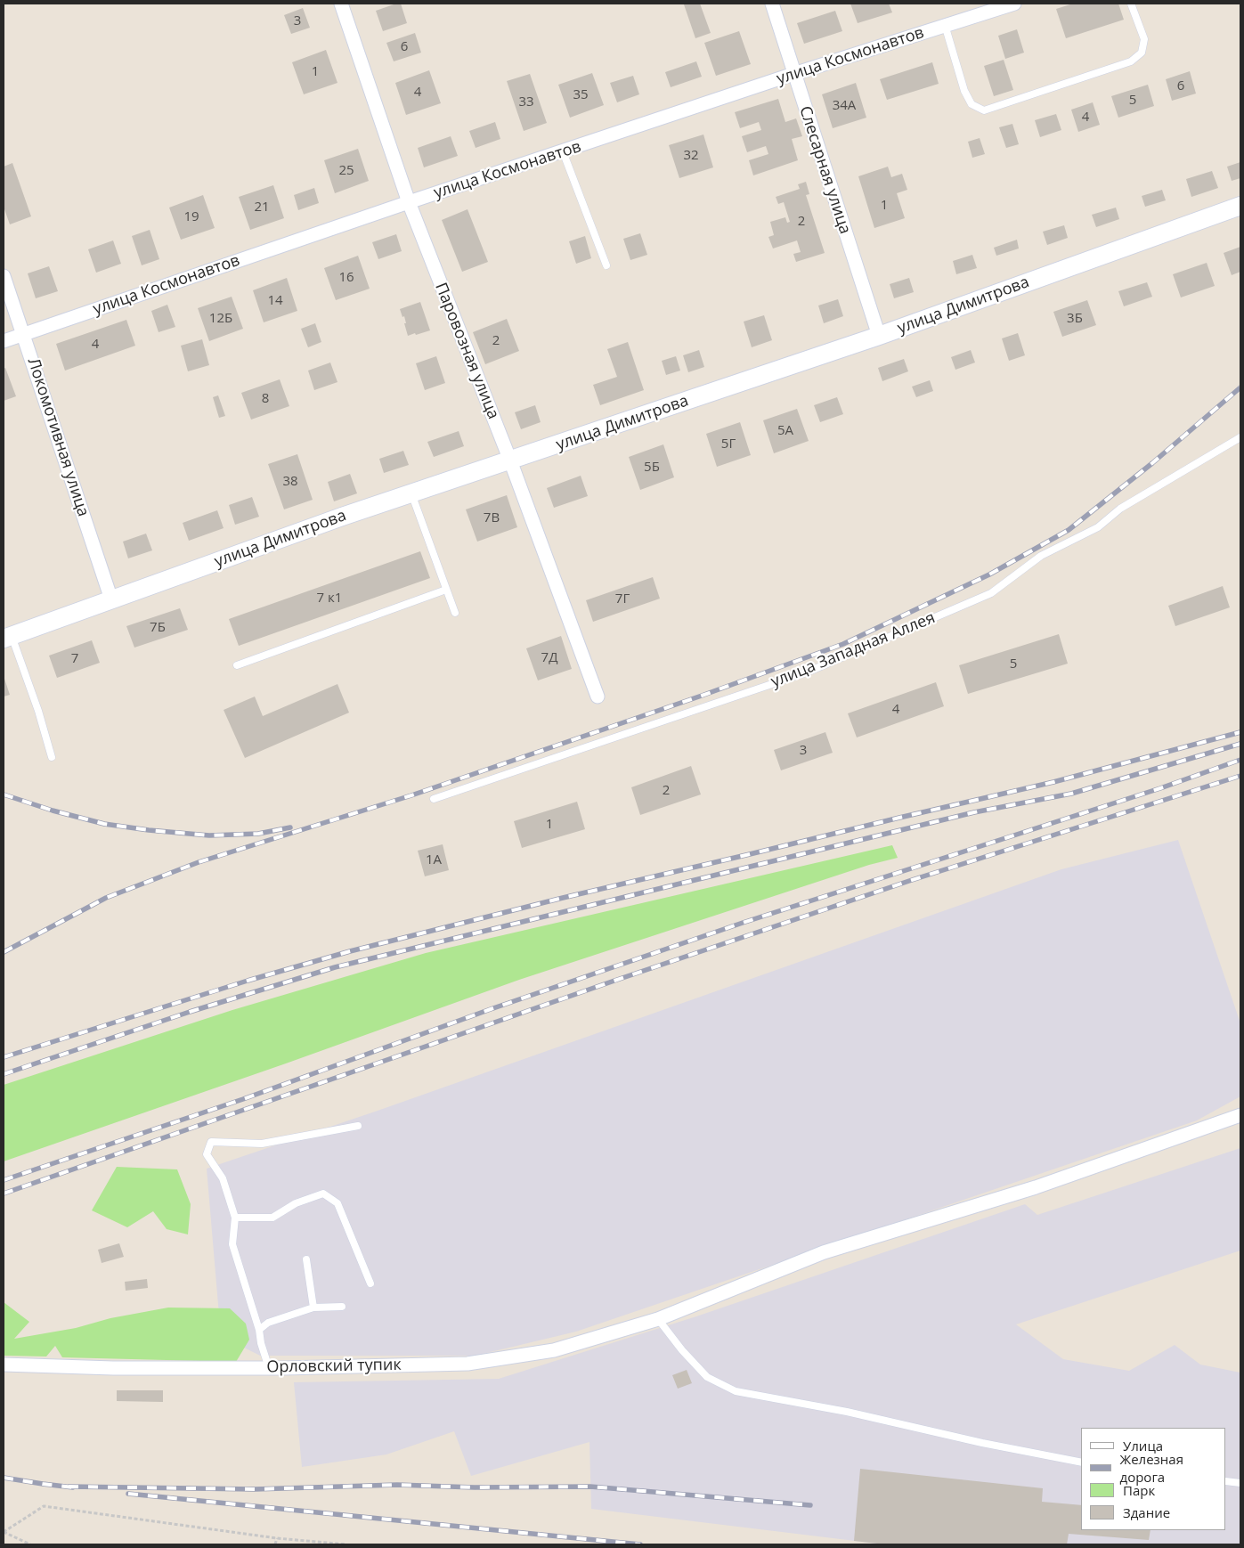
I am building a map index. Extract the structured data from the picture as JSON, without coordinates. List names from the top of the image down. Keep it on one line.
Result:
{"streets":{"street":["улица Космонавтов","Слесарная улица","улица Димитрова","Паровозная улица","Локомотивная улица","Орловский тупик"],"lane":["улица Западная Аллея"]},"crossings":[["улица Космонавтов","Слесарная улица"],["улица Космонавтов","Паровозная улица"],["улица Космонавтов","Локомотивная улица"],["Слесарная улица","улица Димитрова"],["улица Димитрова","Паровозная улица"],["улица Димитрова","Локомотивная улица"]],"house_numbers":["3","6","1","6","4","35","5","33","34А","4","32","25","1","21","19","2","16","14","12Б","3Б","2","4","8","5А","5Г","5Б","38","7В","7 к1","7Г","7Б","7Д","7","5","4","3","2","1","1А"],"legend":["Улица","Железная дорога","Парк","Здание"]}
